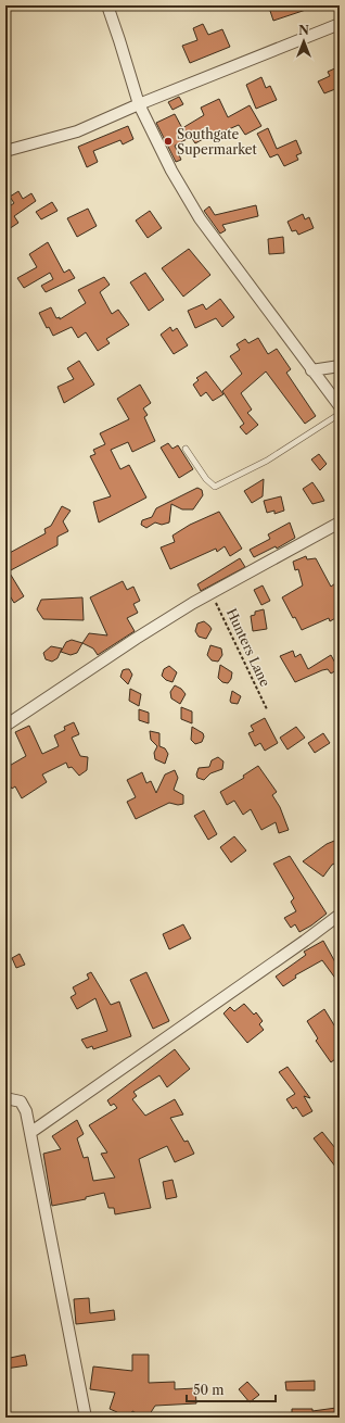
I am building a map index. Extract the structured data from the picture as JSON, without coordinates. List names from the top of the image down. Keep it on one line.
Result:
{"streets":{"path":["Hunters Lane"]},"places":["Southgate Supermarket"],"scale_bar":"50 m","north":"top"}
